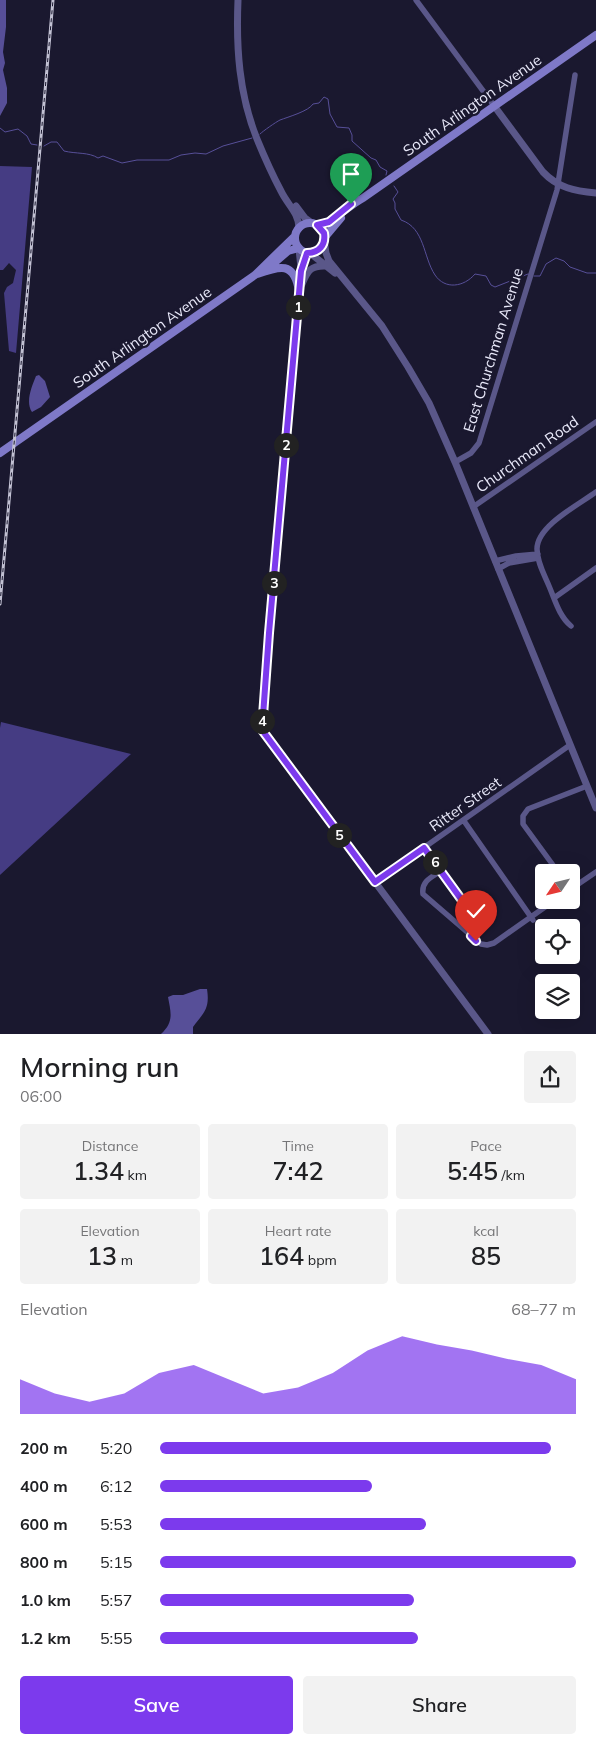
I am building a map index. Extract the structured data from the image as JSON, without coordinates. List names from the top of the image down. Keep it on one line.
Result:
{"streets":{"main road":["South Arlington Avenue"],"street":["East Churchman Avenue","Churchman Road","Ritter Street"]},"north":"bottom left","page":{"pins":["1","2","3","4","5","6"],"heading":["Morning run","06:00"],"stats":[["Distance","1.34 km"],["Time","7:42"],["Pace","5:45 /km"],["Elevation","13 m"],["Heart rate","164 bpm"],["kcal","85"]],"chart":["Elevation","68–77 m"],"list":[{"name":"200 m","note":"5:20"},{"name":"400 m","note":"6:12"},{"name":"600 m","note":"5:53"},{"name":"800 m","note":"5:15"},{"name":"1.0 km","note":"5:57"},{"name":"1.2 km","note":"5:55"}],"buttons":["Save","Share"]}}
